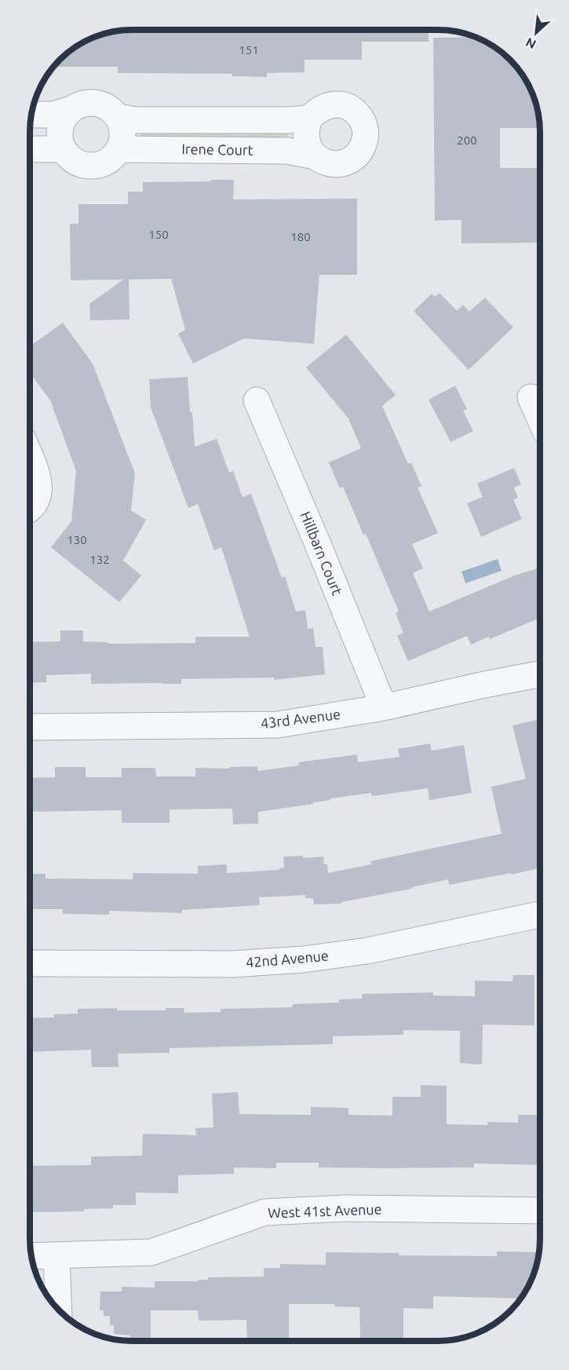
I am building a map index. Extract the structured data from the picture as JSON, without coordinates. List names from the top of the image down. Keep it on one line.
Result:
{"streets":{"street":["Irene Court","Hillbarn Court","43rd Avenue","42nd Avenue","West 41st Avenue"]},"crossings":[["Hillbarn Court","43rd Avenue"]],"house_numbers":["151","200","150","180","130","132"],"north":"bottom left"}
